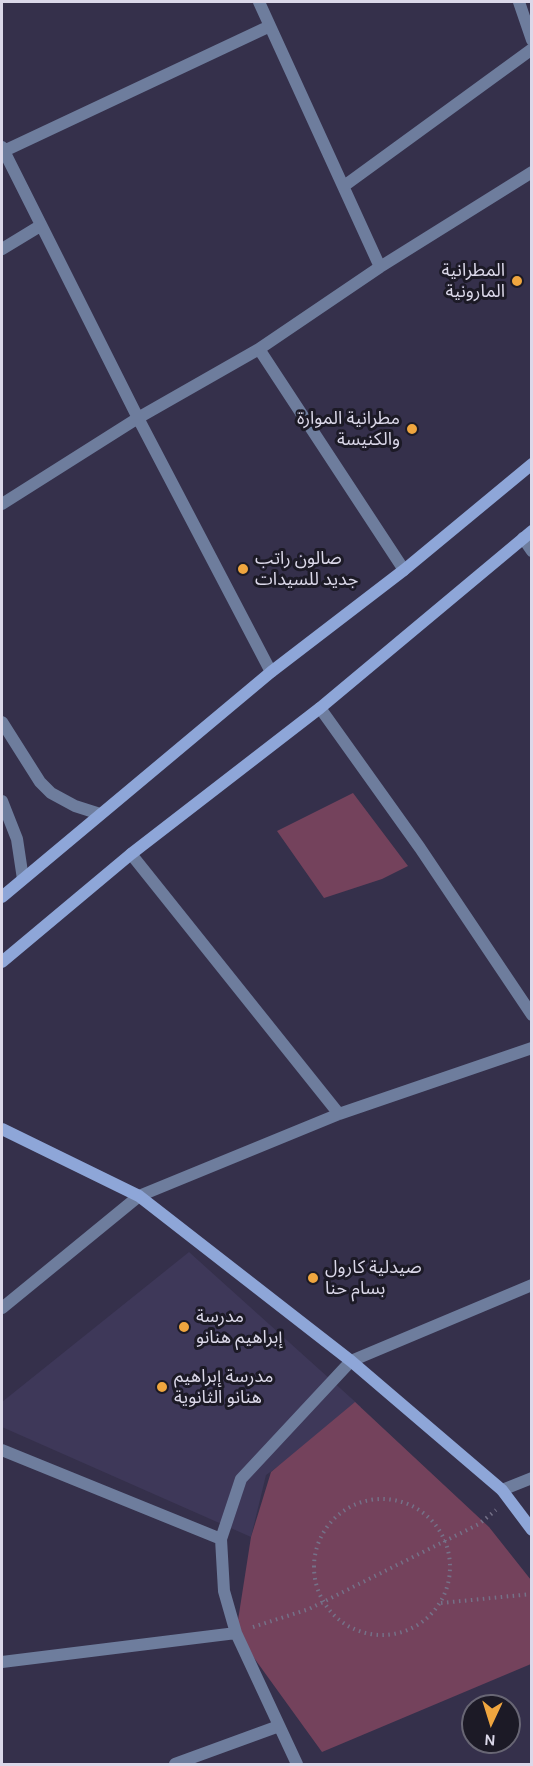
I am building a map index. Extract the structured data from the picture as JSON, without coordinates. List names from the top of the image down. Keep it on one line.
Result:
{"places":["المطرانية المارونية","مطرانية الموارة والكنيسة","صالون راتب جديد للسيدات","صيدلية كارول بسام حنا","مدرسة إبراهيم هنانو","مدرسة إبراهيم هنانو الثانوية"],"north":"bottom"}
